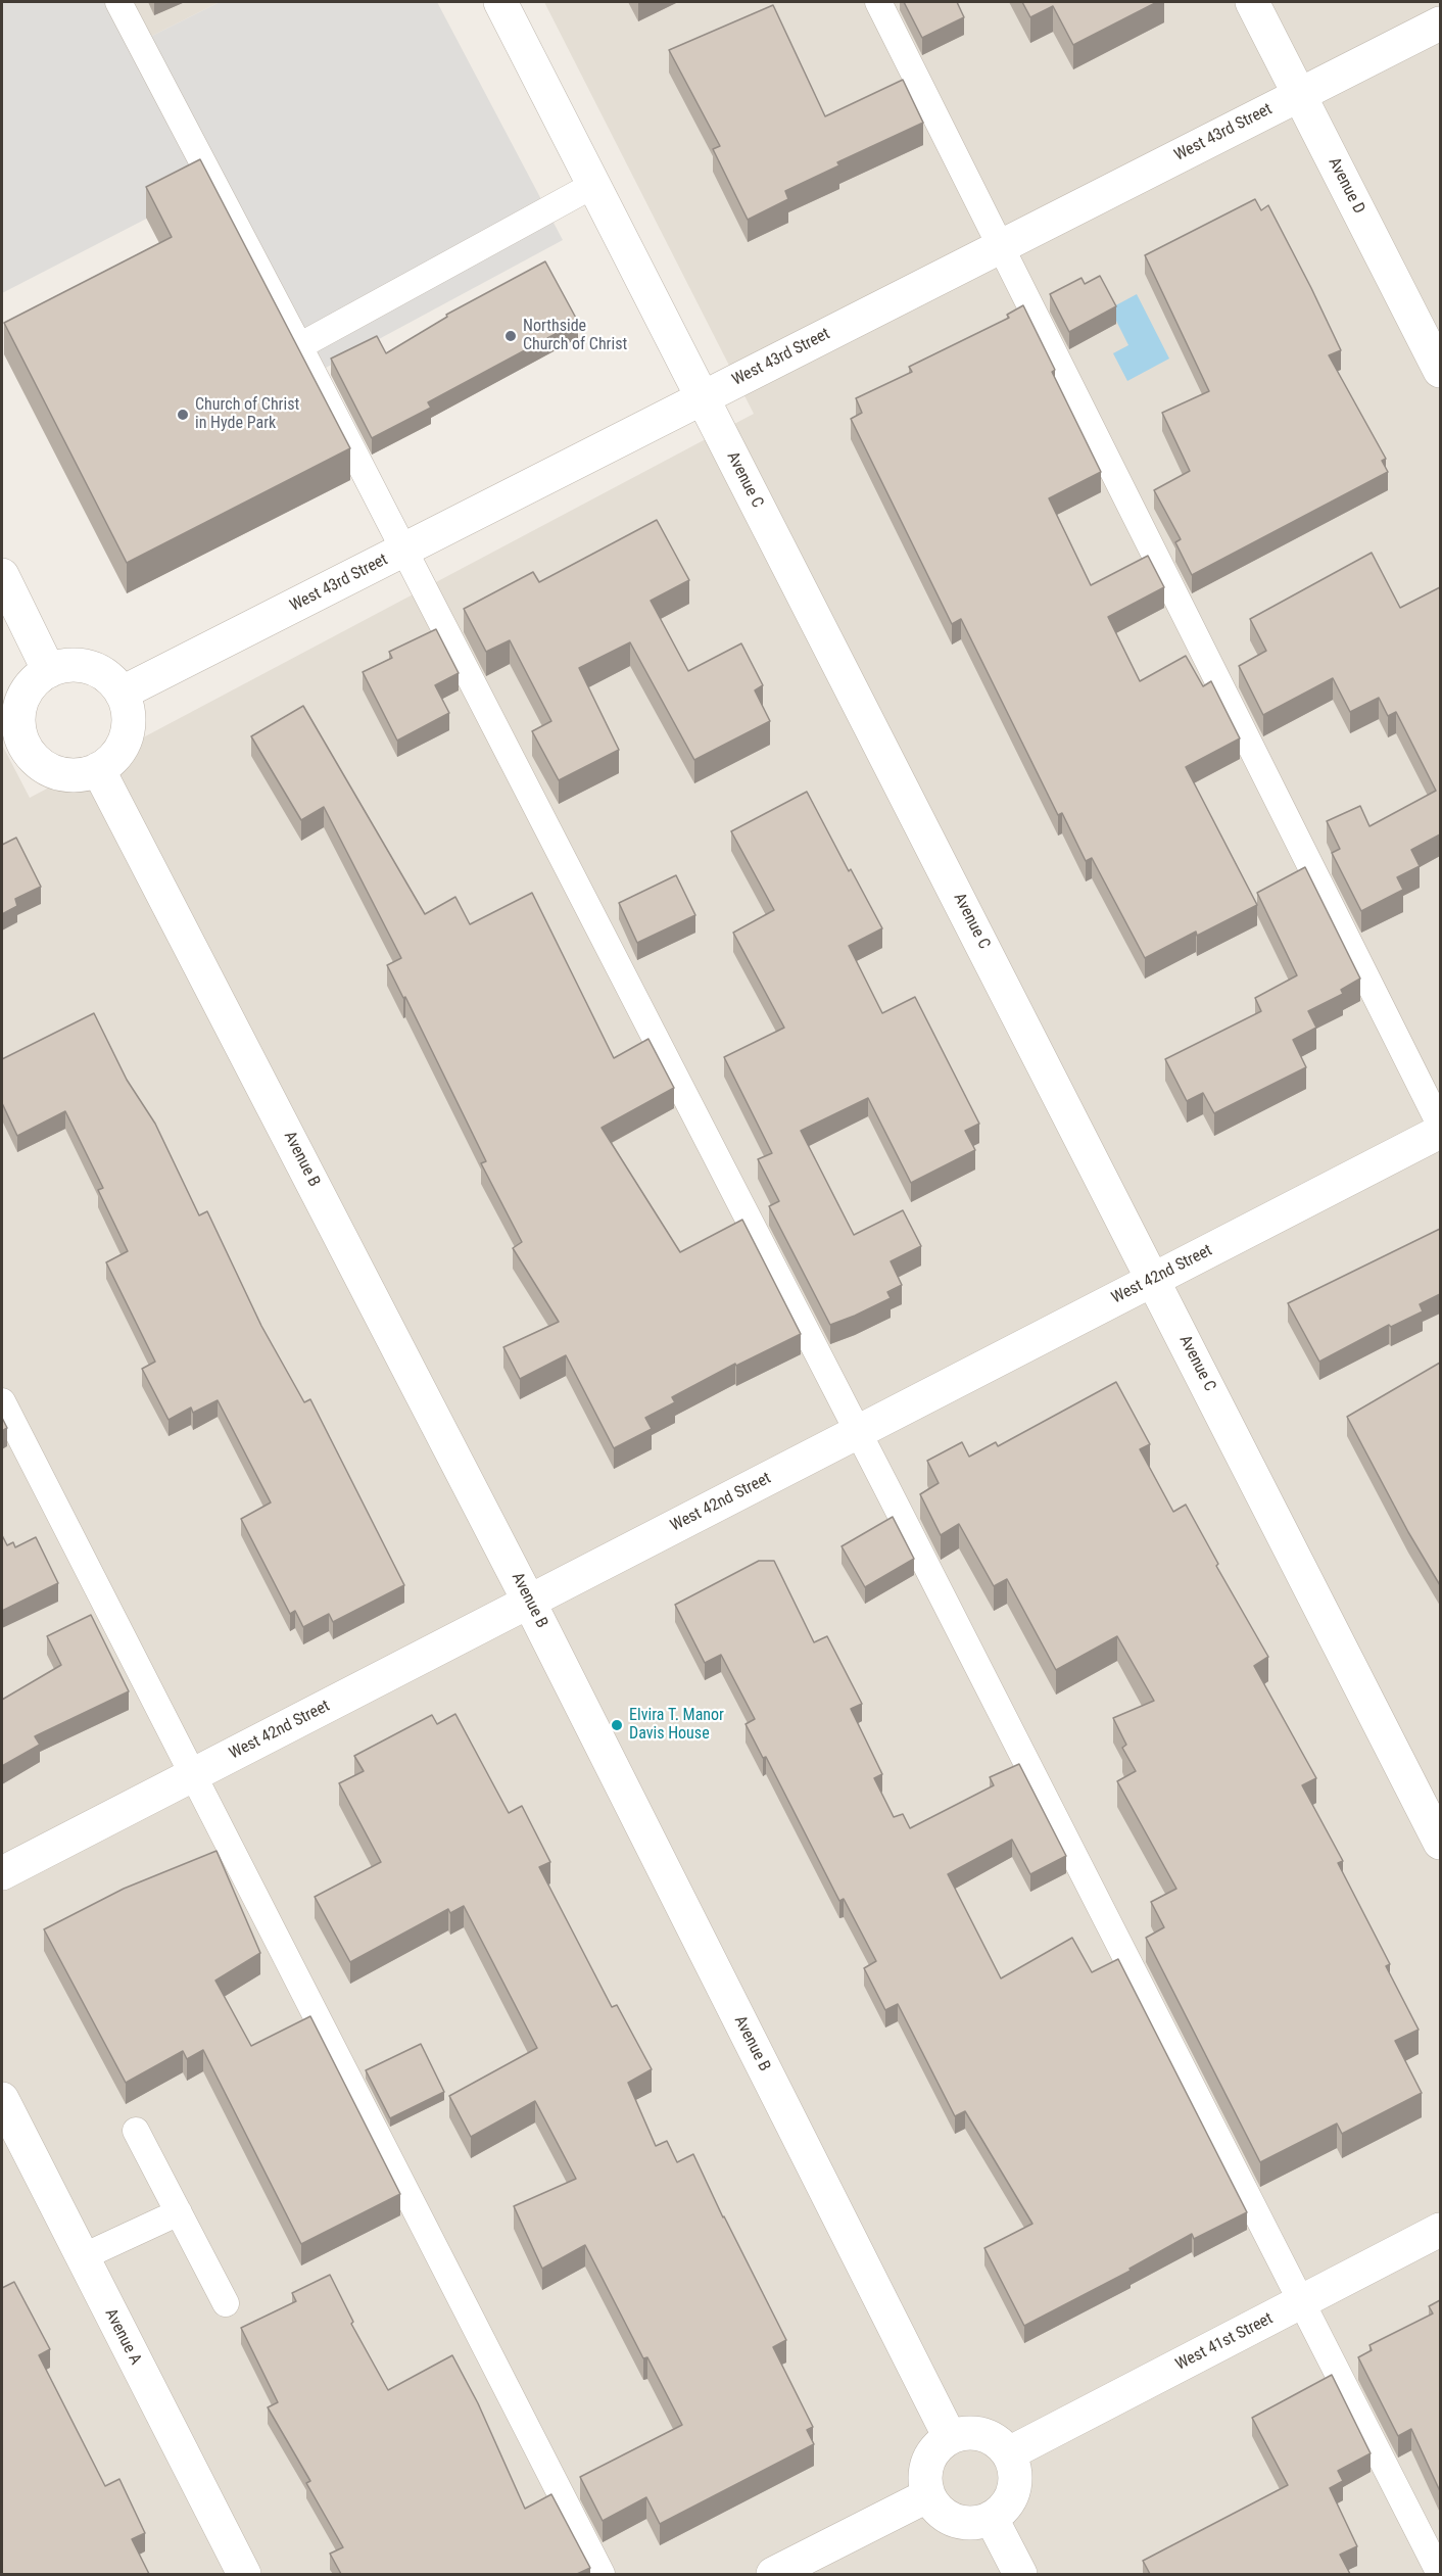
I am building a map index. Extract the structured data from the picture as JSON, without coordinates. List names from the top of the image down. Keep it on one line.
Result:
{"streets":{"street":["West 43rd Street","Avenue D","Avenue C","Avenue B","West 42nd Street","Avenue A","West 41st Street"]},"crossings":[["West 43rd Street","Avenue D"],["West 43rd Street","Avenue C"],["West 43rd Street","Avenue B"],["Avenue C","West 42nd Street"],["Avenue B","West 42nd Street"],["Avenue B","West 41st Street"]],"places":["Northside Church of Christ","Church of Christ in Hyde Park","Elvira T. Manor Davis House"]}
